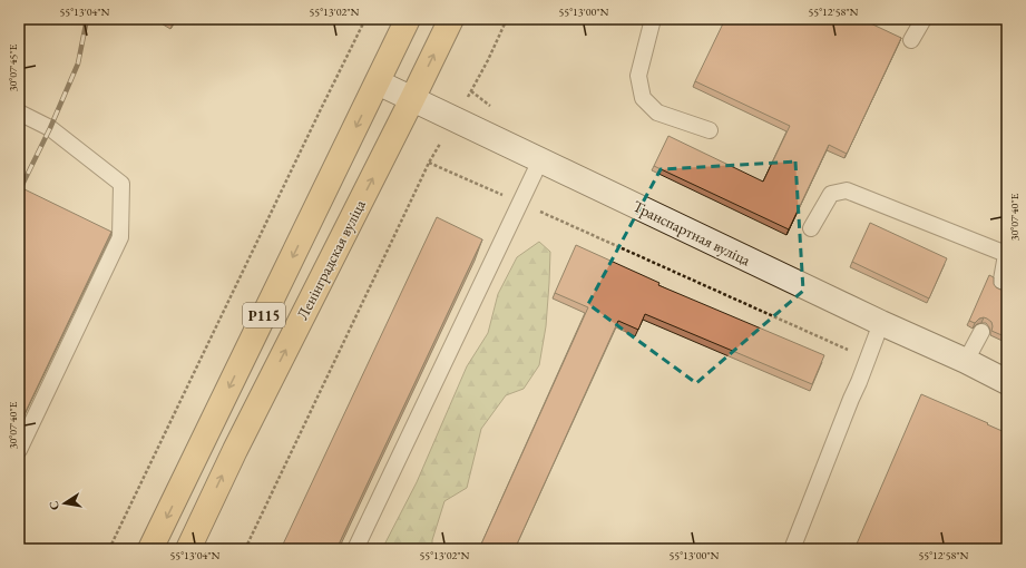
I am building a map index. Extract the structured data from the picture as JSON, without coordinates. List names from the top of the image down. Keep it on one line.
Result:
{"streets":{"main road":["Транспартная вуліца","Ленінградская вуліца","Р115"]},"crossings":[["Транспартная вуліца","Ленінградская вуліца"],["Транспартная вуліца","Р115"]],"north":"left","coordinates":["55°13'04\"N","55°13'02\"N","55°13'00\"N","55°12'58\"N","30°07'45\"E","30°07'40\"E"]}
